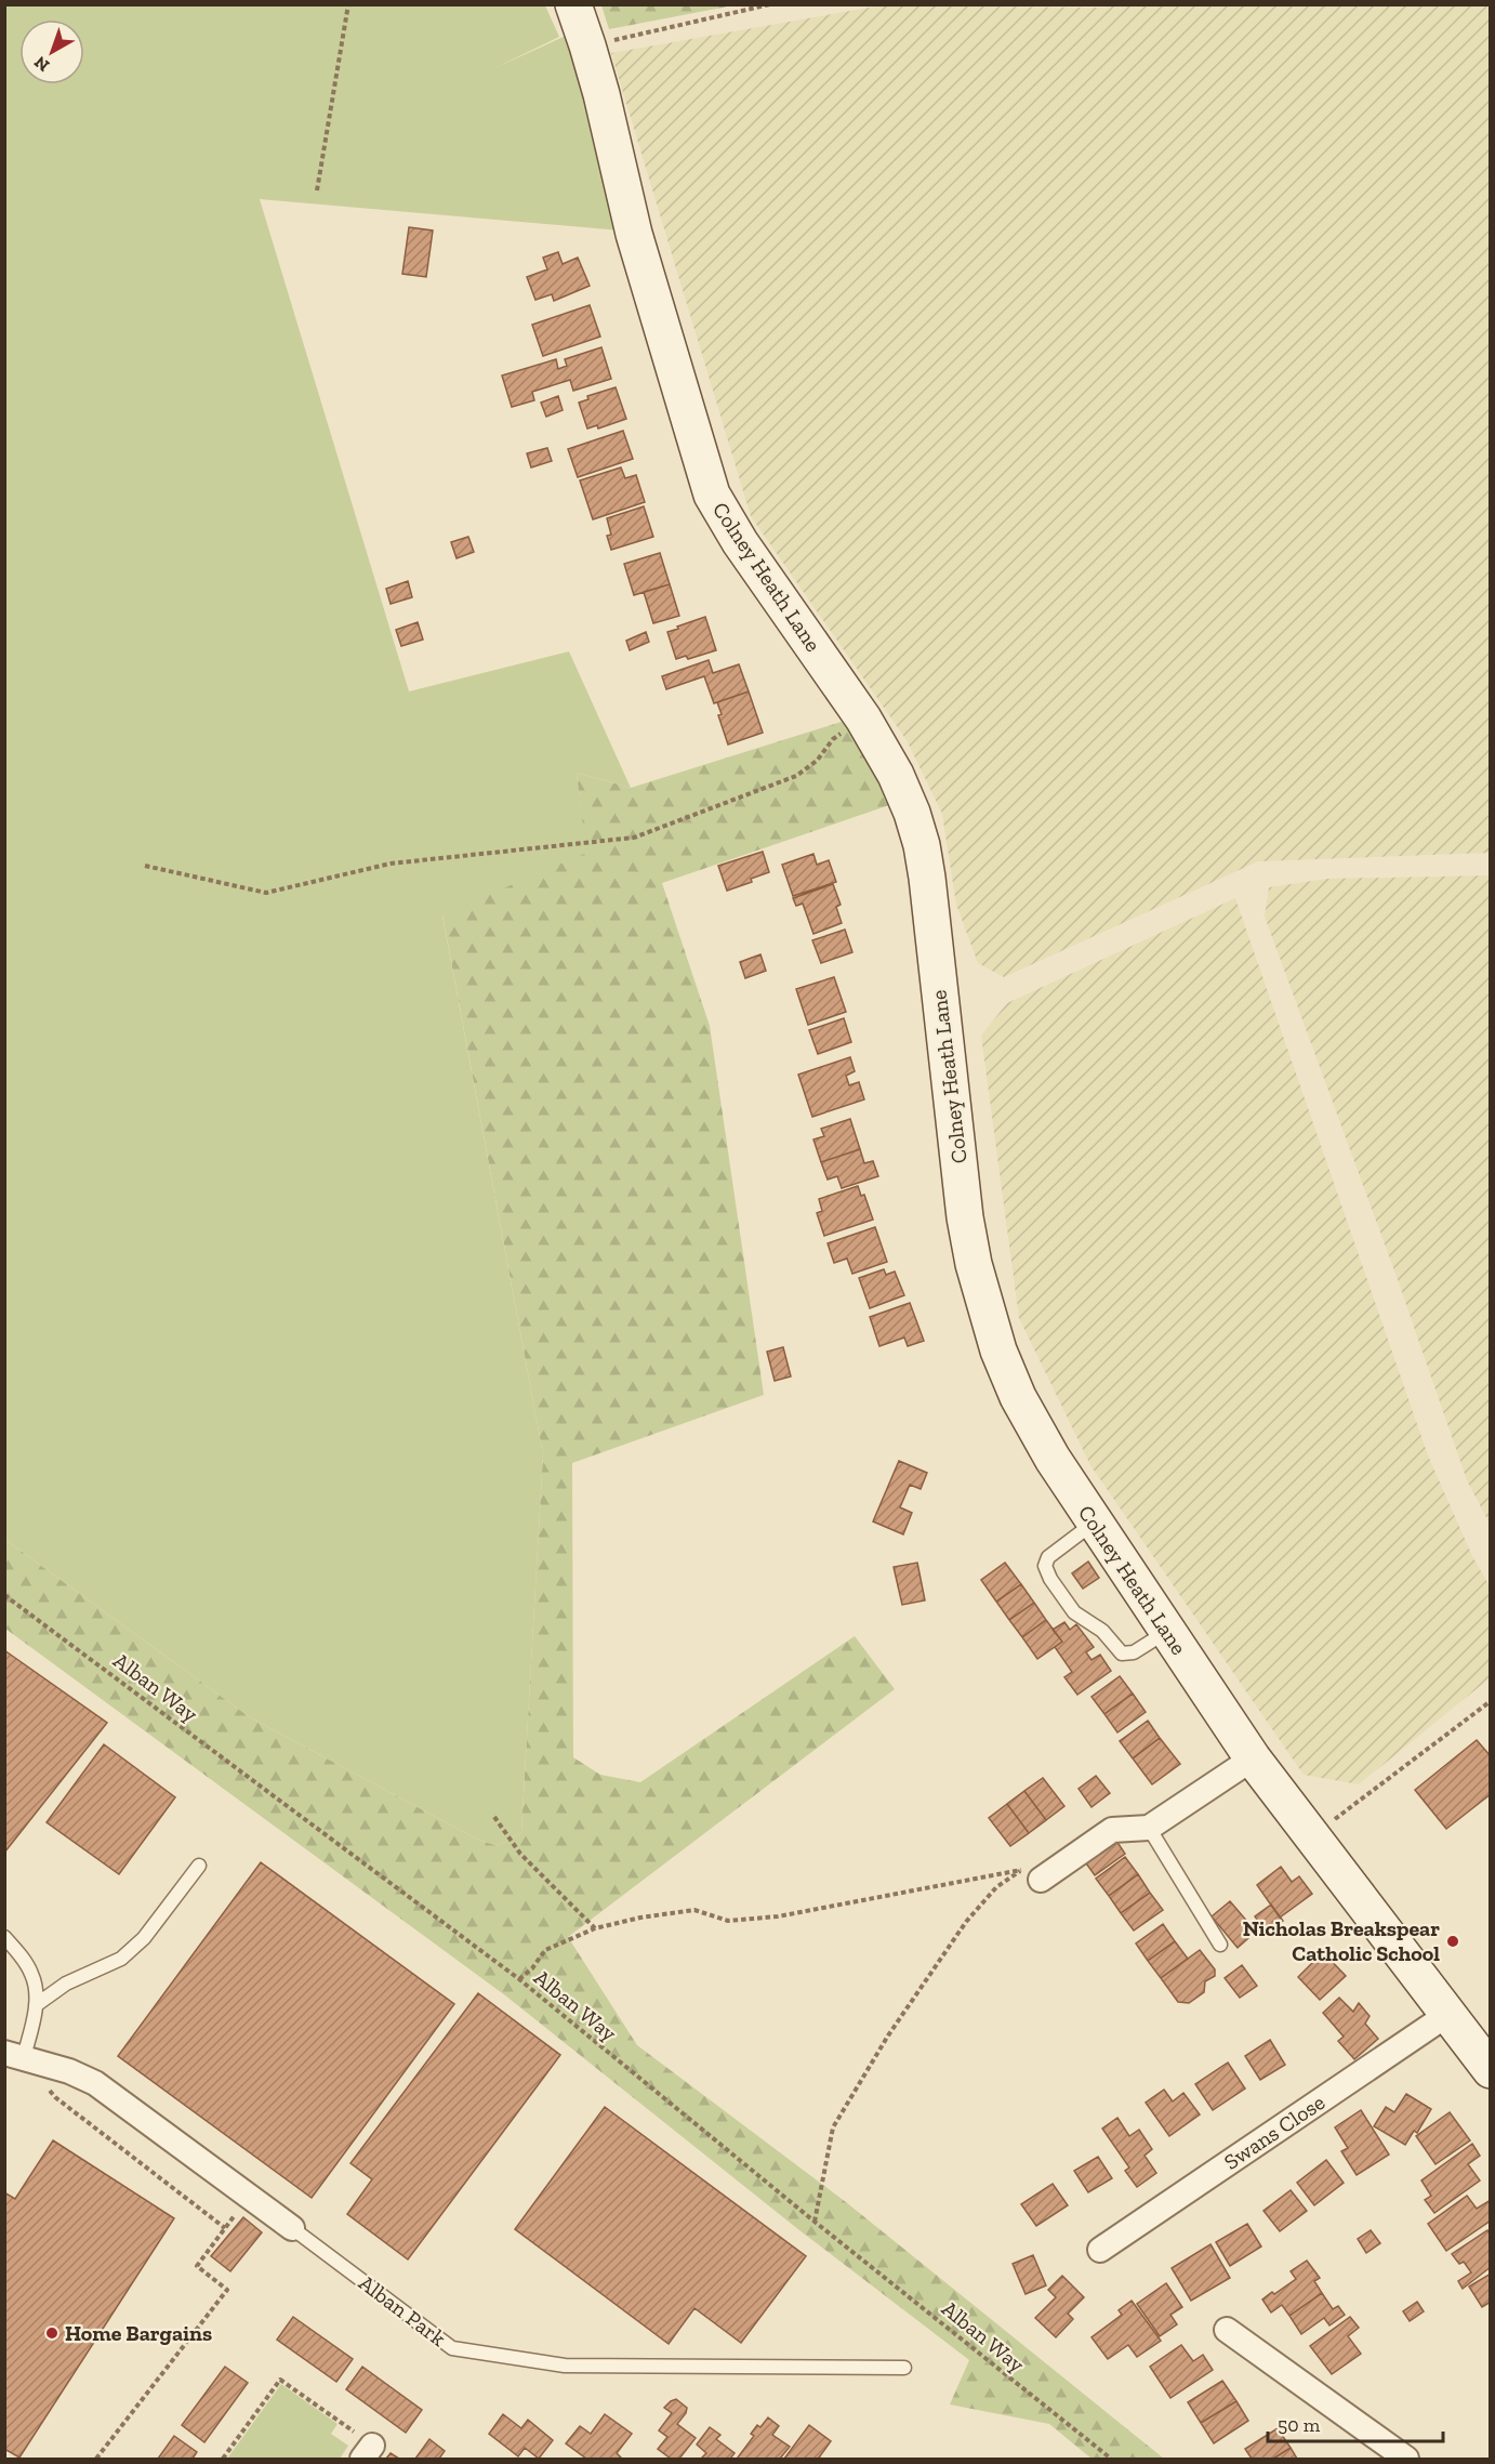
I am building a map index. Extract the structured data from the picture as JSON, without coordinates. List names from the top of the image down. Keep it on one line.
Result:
{"streets":{"street":["Colney Heath Lane","Swans Close","Alban Park"],"path":["Alban Way"]},"crossings":[["Colney Heath Lane","Swans Close"]],"places":["Nicholas Breakspear Catholic School","Home Bargains"],"scale_bar":"50 m","north":"bottom left"}
